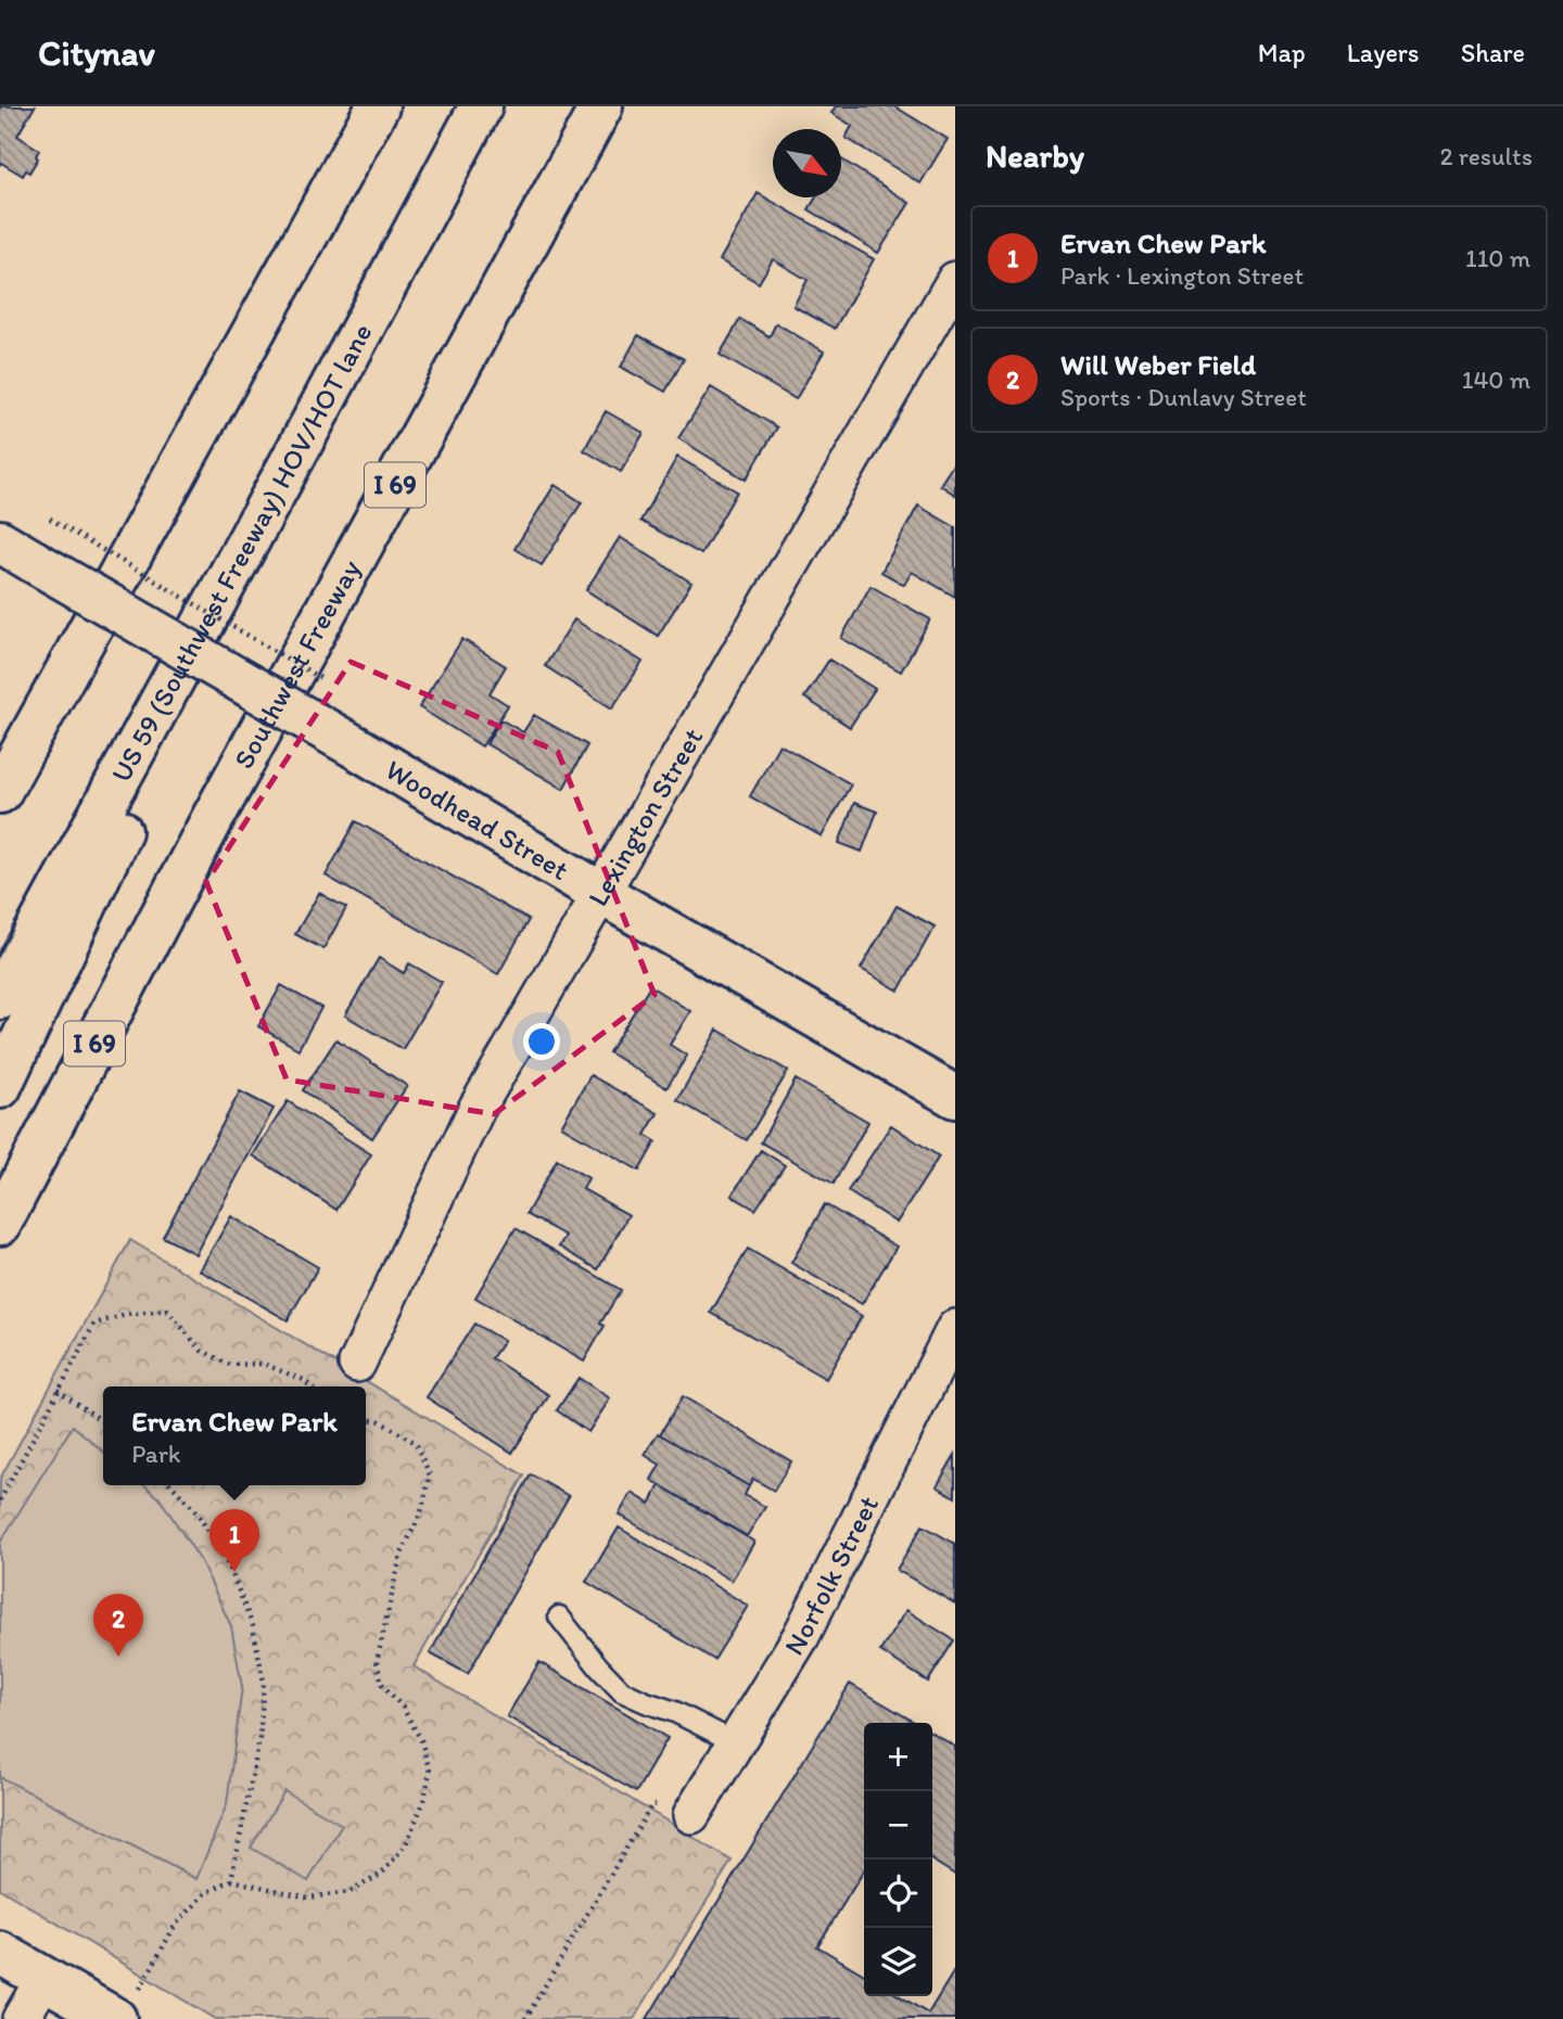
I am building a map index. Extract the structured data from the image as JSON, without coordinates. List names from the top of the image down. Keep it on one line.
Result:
{"streets":{"main road":["I 69","US 59 (Southwest Freeway) HOV/HOT lane","Southwest Freeway","Woodhead Street"],"street":["Lexington Street","Norfolk Street"]},"crossings":[["Lexington Street","Woodhead Street"]],"north":"bottom right","page":{"header":"Citynav","nav":["Map","Layers","Share"],"heading":["Nearby","2 results"],"list":[{"mark":"1","name":"Ervan Chew Park","note":"Park · Lexington Street","value":"110 m"},{"mark":"2","name":"Will Weber Field","note":"Sports · Dunlavy Street","value":"140 m"}],"popup":["Ervan Chew Park","Park"],"pins":["1","2"],"map_buttons":["+","−"]}}
